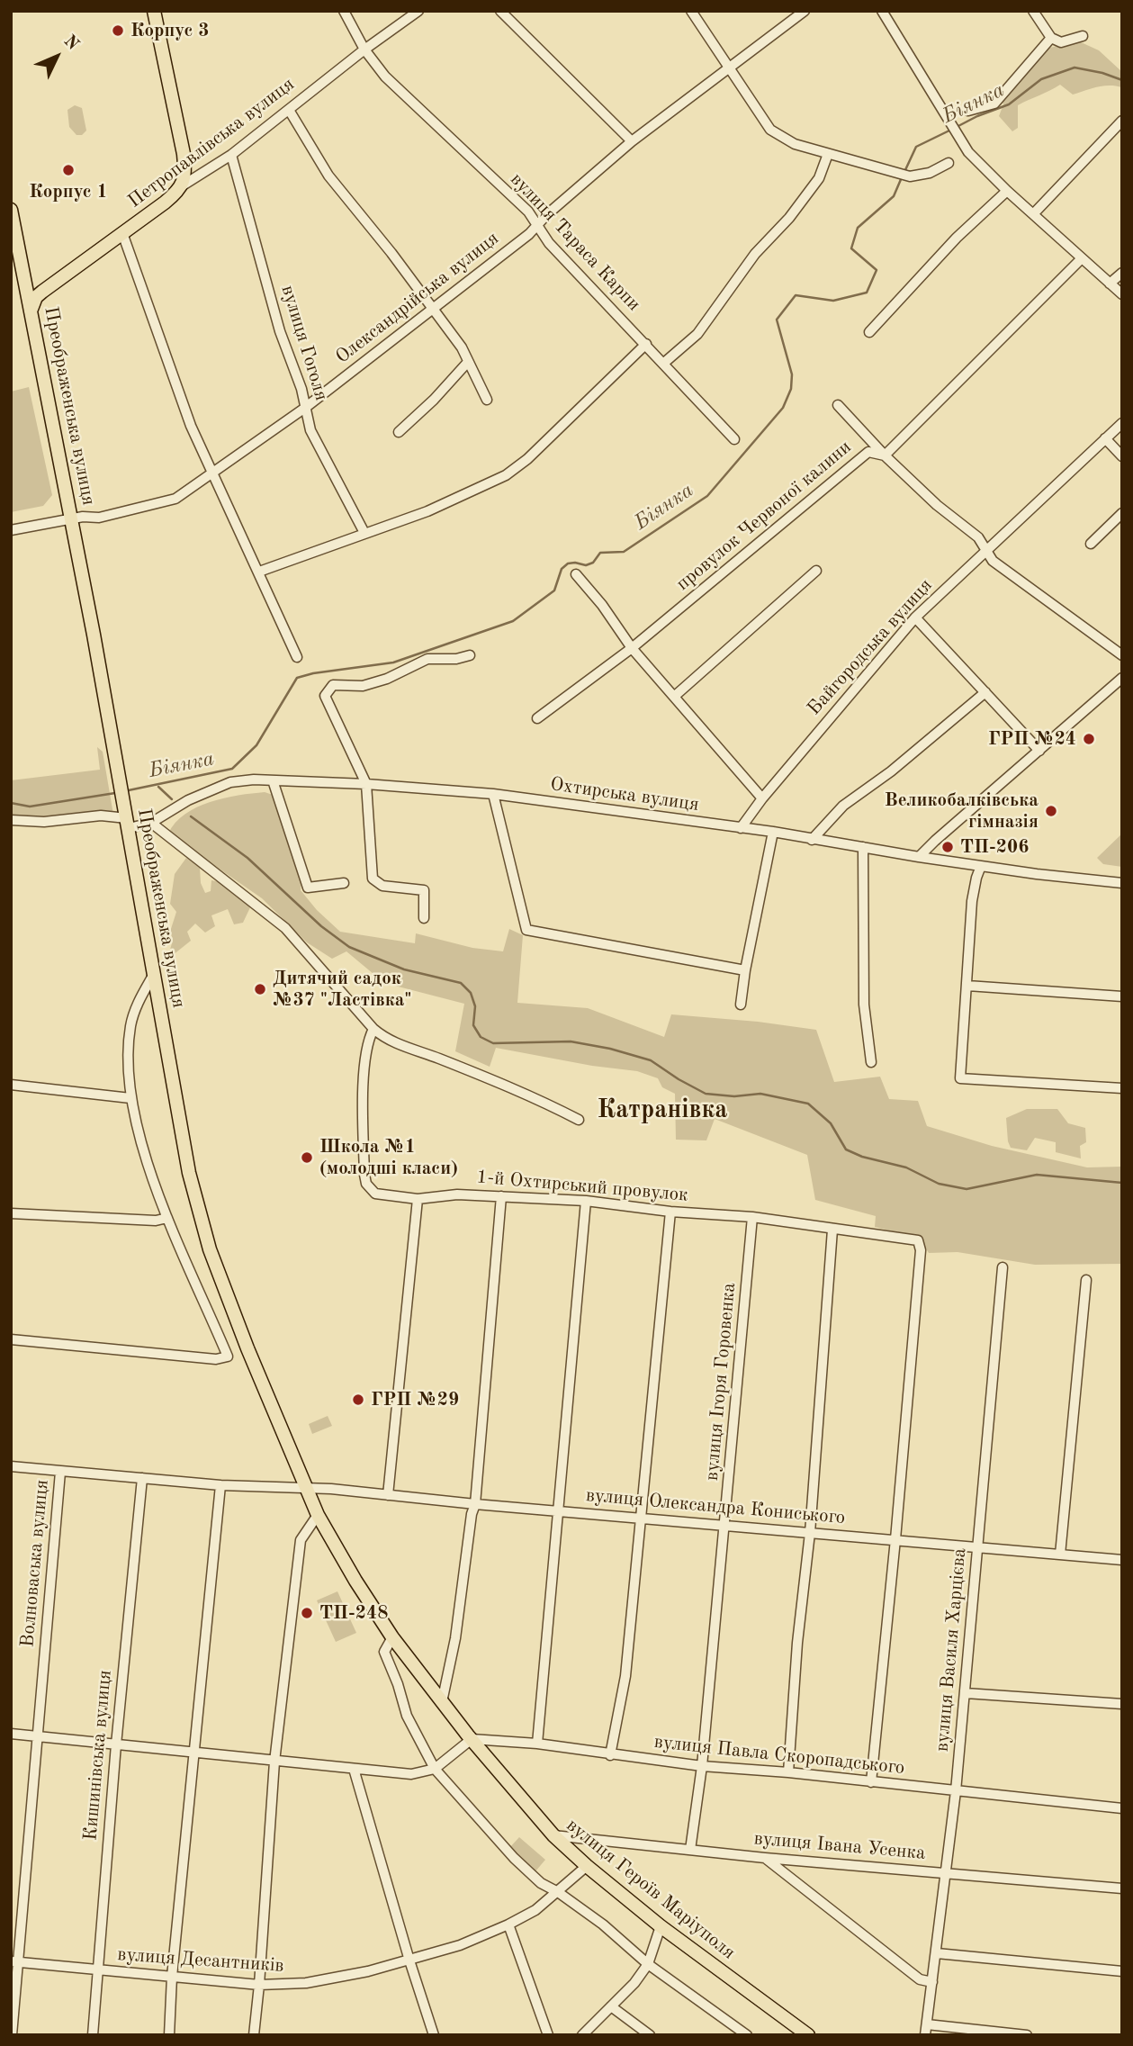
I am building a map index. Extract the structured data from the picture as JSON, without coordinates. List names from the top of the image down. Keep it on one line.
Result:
{"streets":{"main road":["Петропавлівська вулиця","Преображенська вулиця","вулиця Героїв Маріуполя"],"street":["вулиця Тараса Карпи","Олександрійська вулиця","вулиця Гоголя","провулок Червоної калини","Байгородська вулиця","Охтирська вулиця","1-й Охтирський провулок","вулиця Ігоря Горовенка","вулиця Олександра Кониського","Волноваська вулиця","вулиця Василя Харцієва","Кишинівська вулиця","вулиця Павла Скоропадського","вулиця Івана Усенка","вулиця Десантників"]},"crossings":[["Петропавлівська вулиця","вулиця Тараса Карпи"],["Петропавлівська вулиця","вулиця Гоголя"],["Петропавлівська вулиця","Преображенська вулиця"],["вулиця Тараса Карпи","Олександрійська вулиця"],["Олександрійська вулиця","вулиця Гоголя"],["Олександрійська вулиця","Преображенська вулиця"],["Преображенська вулиця","Охтирська вулиця"],["Преображенська вулиця","вулиця Олександра Кониського"],["Преображенська вулиця","вулиця Героїв Маріуполя"],["Байгородська вулиця","Охтирська вулиця"],["1-й Охтирський провулок","вулиця Ігоря Горовенка"],["1-й Охтирський провулок","вулиця Олександра Кониського"],["вулиця Ігоря Горовенка","вулиця Олександра Кониського"],["вулиця Ігоря Горовенка","вулиця Павла Скоропадського"],["вулиця Ігоря Горовенка","вулиця Івана Усенка"],["вулиця Олександра Кониського","Волноваська вулиця"],["вулиця Олександра Кониського","вулиця Василя Харцієва"],["вулиця Олександра Кониського","Кишинівська вулиця"],["вулиця Олександра Кониського","вулиця Героїв Маріуполя"],["Волноваська вулиця","вулиця Десантників"],["вулиця Василя Харцієва","вулиця Павла Скоропадського"],["вулиця Василя Харцієва","вулиця Івана Усенка"],["Кишинівська вулиця","вулиця Десантників"],["вулиця Павла Скоропадського","вулиця Героїв Маріуполя"],["вулиця Івана Усенка","вулиця Героїв Маріуполя"],["вулиця Героїв Маріуполя","вулиця Десантників"]],"districts":["Катранівка"],"water":["Біянка"],"places":["Корпус 3","Корпус 1","ГРП №24","Великобалківська гімназія","ТП-206","Дитячий садок №37 \"Ластівка\"","Школа №1 (молодші класи)","ГРП №29","ТП-248"],"north":"top right"}
